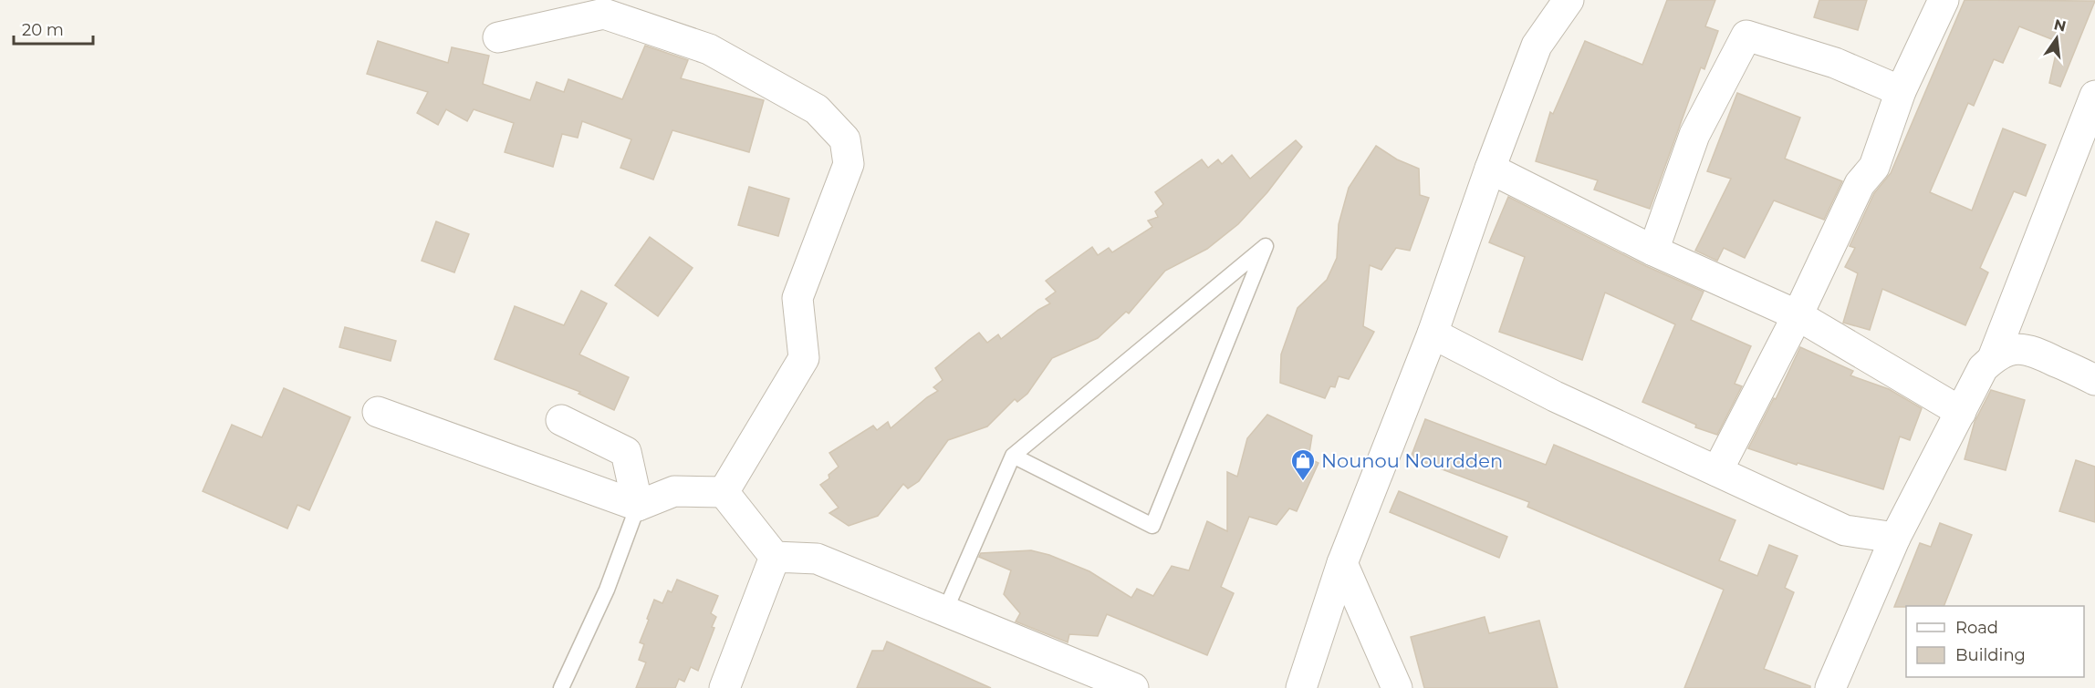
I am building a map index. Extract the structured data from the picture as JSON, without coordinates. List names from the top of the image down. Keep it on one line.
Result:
{"places":{"shop":["Nounou Nourdden"]},"legend":["Road","Building"],"scale_bar":"20 m","north":"top"}
